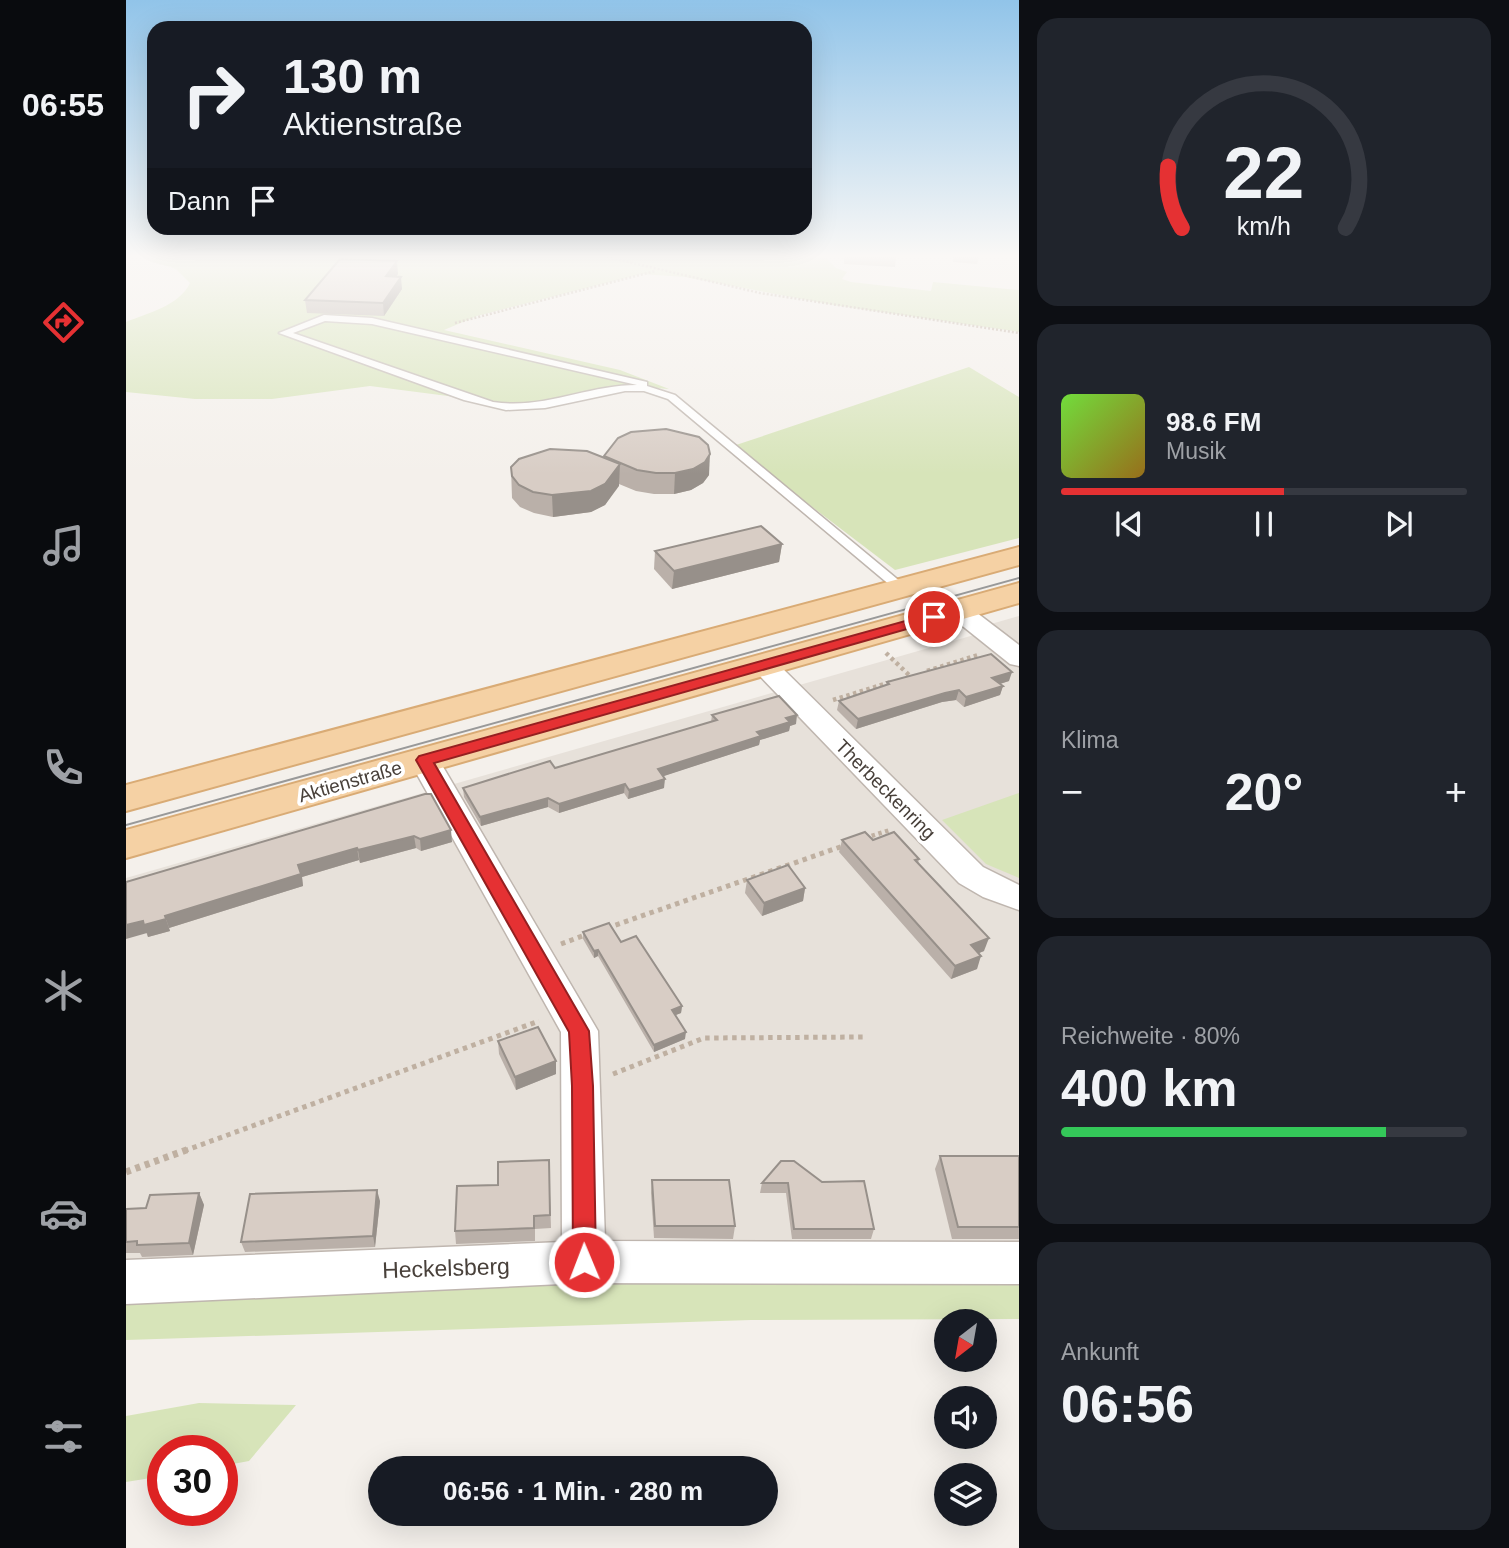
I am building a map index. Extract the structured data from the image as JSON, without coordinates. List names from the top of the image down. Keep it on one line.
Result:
{"streets":{"main road":["Aktienstraße"],"street":["Therbeckenring","Heckelsberg"]},"crossings":[["Aktienstraße","Therbeckenring"]],"north":"bottom left","page":{"tabs":"06:55","turn":["130 m","Aktienstraße"],"then":"Dann","song":["98.6 FM","Musik"],"tile":["Klima",["Reichweite · 80%","400 km"],["Ankunft","06:56"]],"heat":["−","20°","+"],"limit":"30","trip":"06:56 · 1 Min. · 280 m","gauge":["22","km/h"]}}
